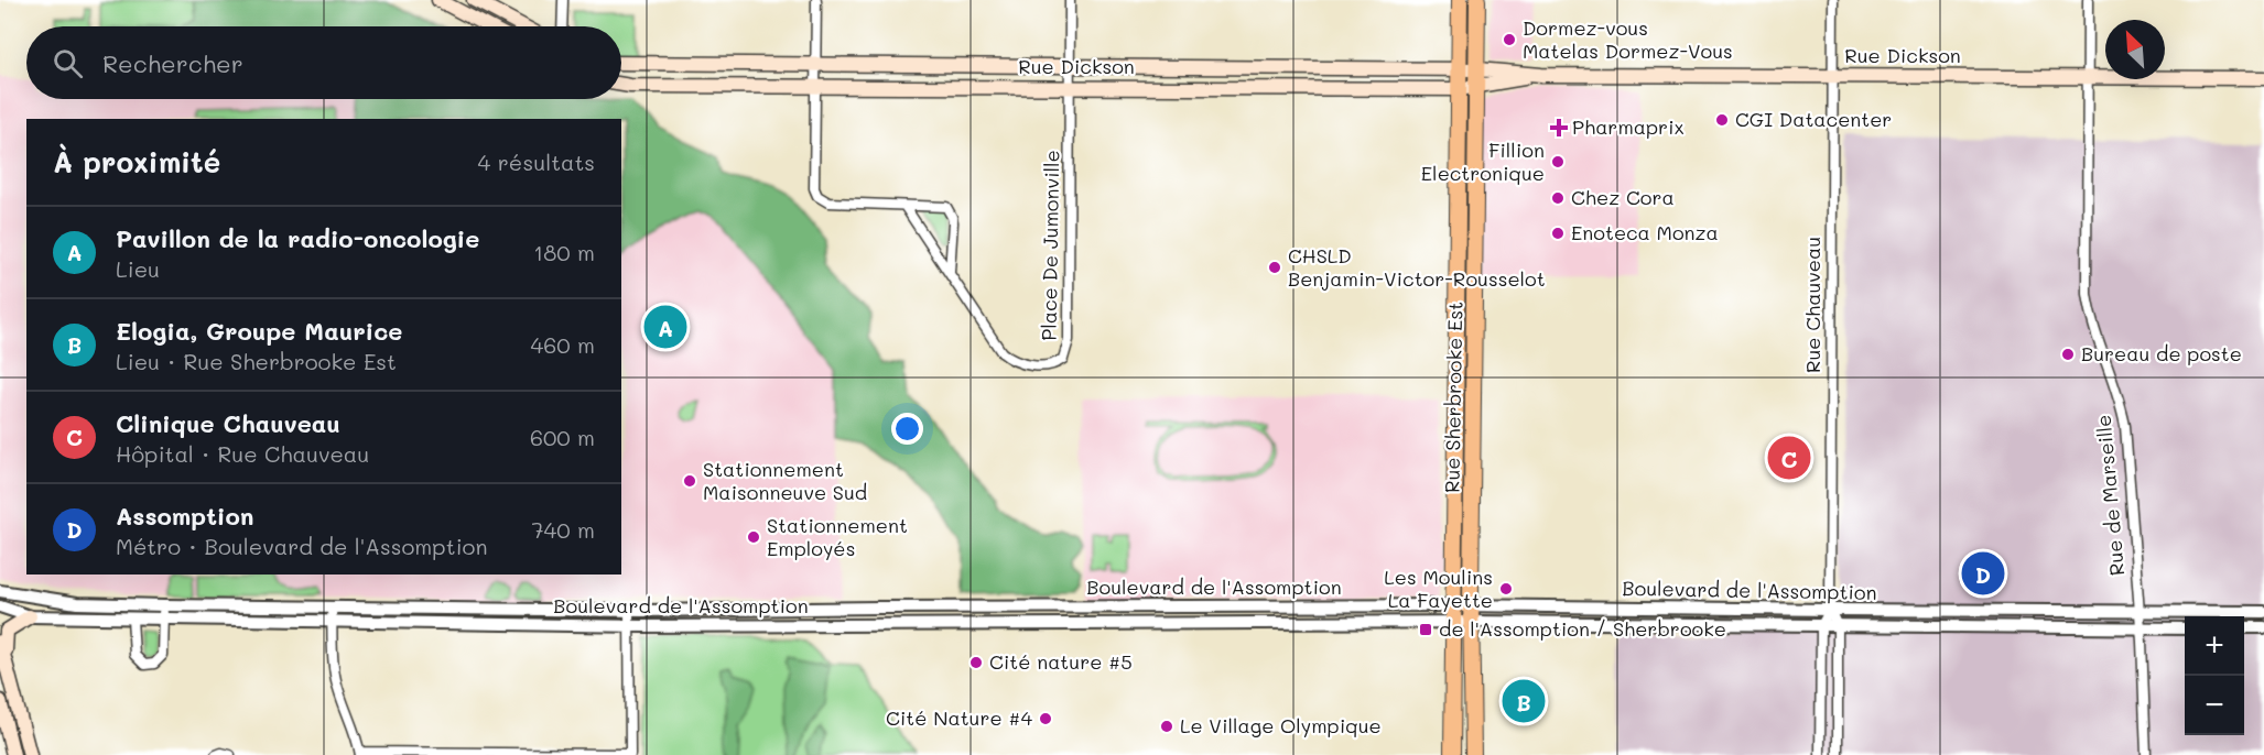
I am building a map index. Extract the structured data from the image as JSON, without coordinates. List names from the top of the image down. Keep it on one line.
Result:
{"streets":{"main road":["Rue Dickson","Rue Sherbrooke Est"],"street":["Place De Jumonville","Rue Chauveau","Rue de Marseille","Boulevard de l'Assomption"]},"crossings":[["Rue Dickson","Place De Jumonville"],["Rue Dickson","Rue Chauveau"],["Rue Dickson","Rue Sherbrooke Est"],["Rue Dickson","Rue de Marseille"],["Rue Chauveau","Boulevard de l'Assomption"],["Rue Sherbrooke Est","Boulevard de l'Assomption"],["Rue de Marseille","Boulevard de l'Assomption"]],"places":{"other":["Dormez-vous Matelas Dormez-Vous","CGI Datacenter","Fillion Electronique","Chez Cora","Enoteca Monza","CHSLD Benjamin-Victor-Rousselot","Bureau de poste","Stationnement Maisonneuve Sud","Stationnement Employés","Les Moulins La Fayette","Cité nature #5","Cité Nature #4","Le Village Olympique"],"health":["Pharmaprix"],"transit":["de l'Assomption / Sherbrooke"]},"north":"top left","page":{"search":"Rechercher","heading":["À proximité","4 résultats"],"list":[{"mark":"A","name":"Pavillon de la radio-oncologie","note":"Lieu","value":"180 m"},{"mark":"B","name":"Elogia, Groupe Maurice","note":"Lieu · Rue Sherbrooke Est","value":"460 m"},{"mark":"C","name":"Clinique Chauveau","note":"Hôpital · Rue Chauveau","value":"600 m"},{"mark":"D","name":"Assomption","note":"Métro · Boulevard de l'Assomption","value":"740 m"}],"pins":["A","C","D","B"],"map_buttons":["+","−"]}}
